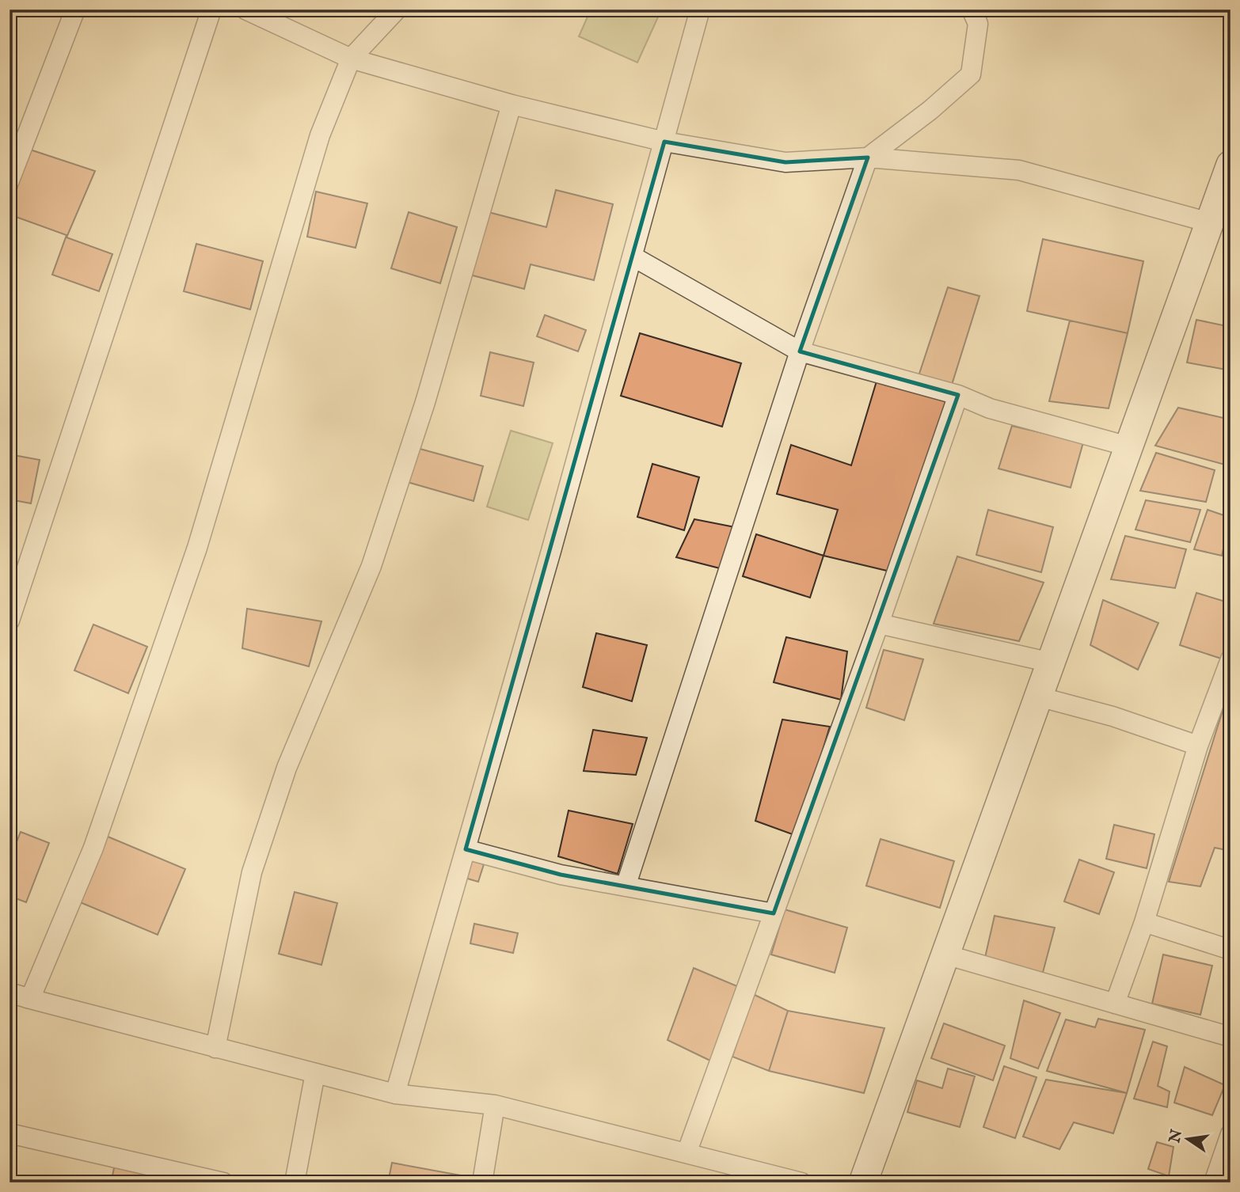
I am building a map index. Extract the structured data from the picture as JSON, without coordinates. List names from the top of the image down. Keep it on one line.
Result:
{"north":"left"}
